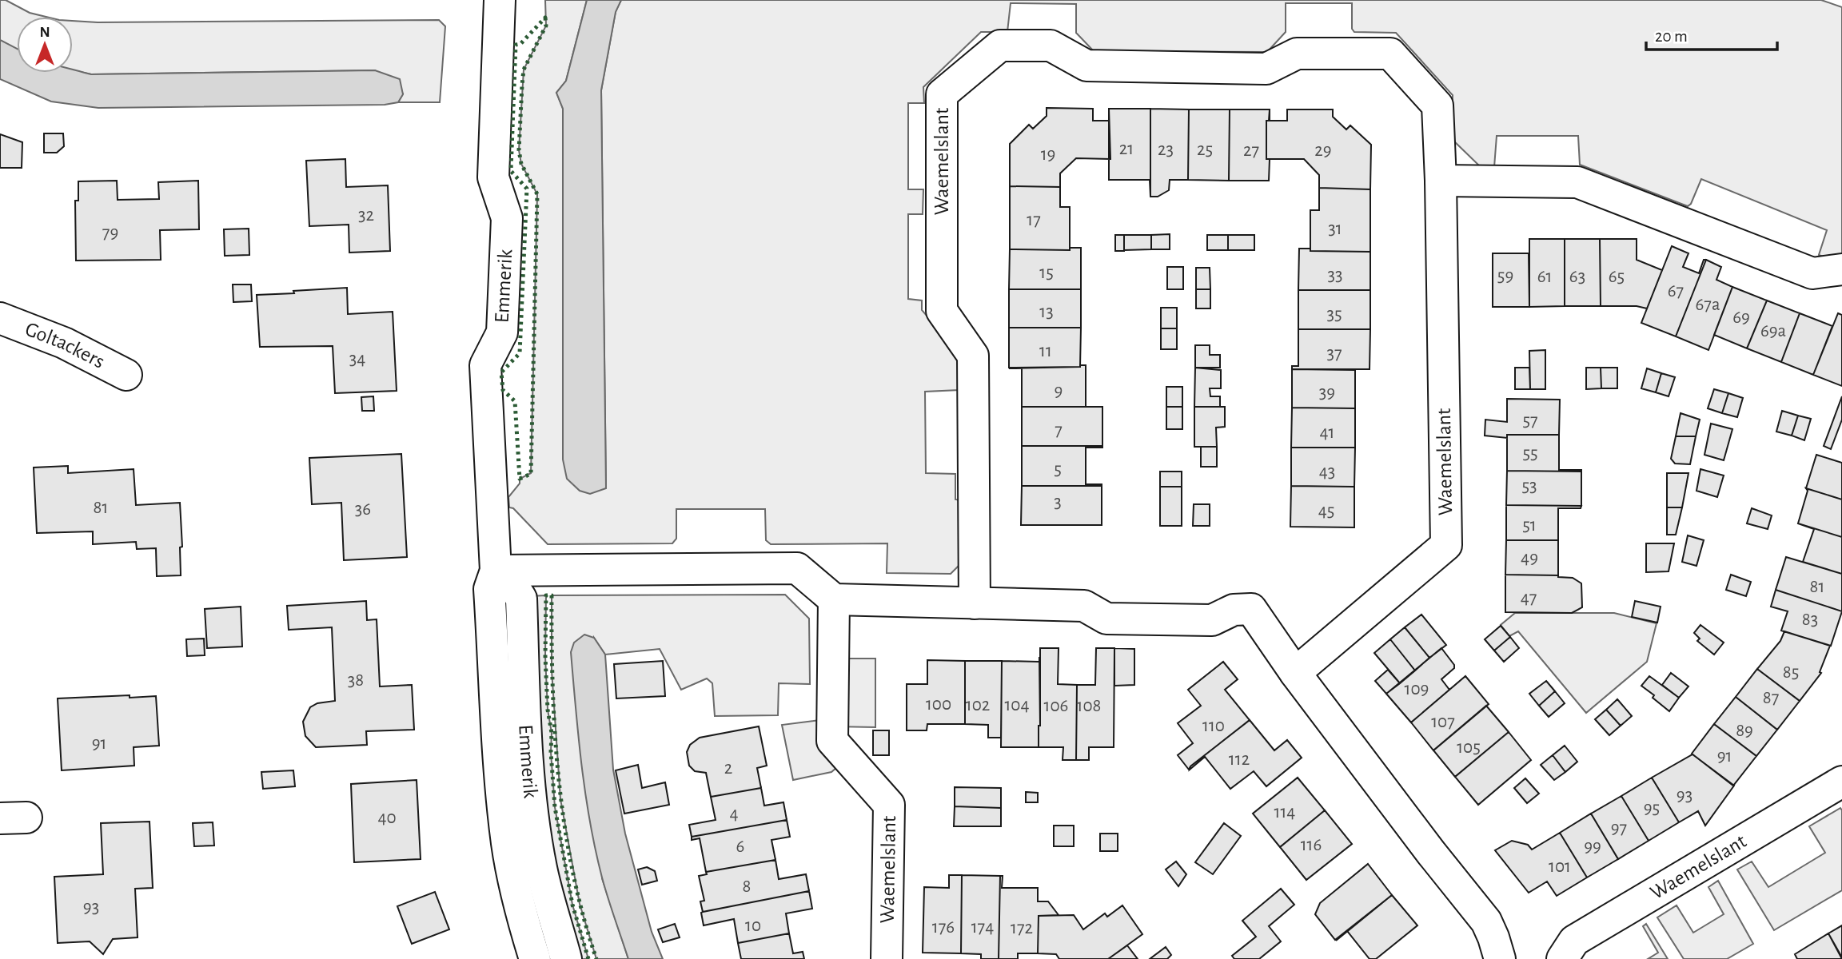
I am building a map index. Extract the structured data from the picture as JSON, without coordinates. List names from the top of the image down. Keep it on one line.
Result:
{"streets":{"street":["Waemelslant","Emmerik","Goltackers"]},"house_numbers":["21","23","25","27","29","19","32","17","31","79","15","33","59","61","63","65","67","67a","13","35","69","69a","11","37","34","9","39","57","7","41","55","5","43","53","3","81","36","45","51","49","81","47","83","85","38","109","87","100","102","104","106","108","107","110","89","91","105","91","112","2","93","95","114","4","40","97","116","6","99","101","8","93","10","176","174","172"],"scale_bar":"20 m","north":"top"}
